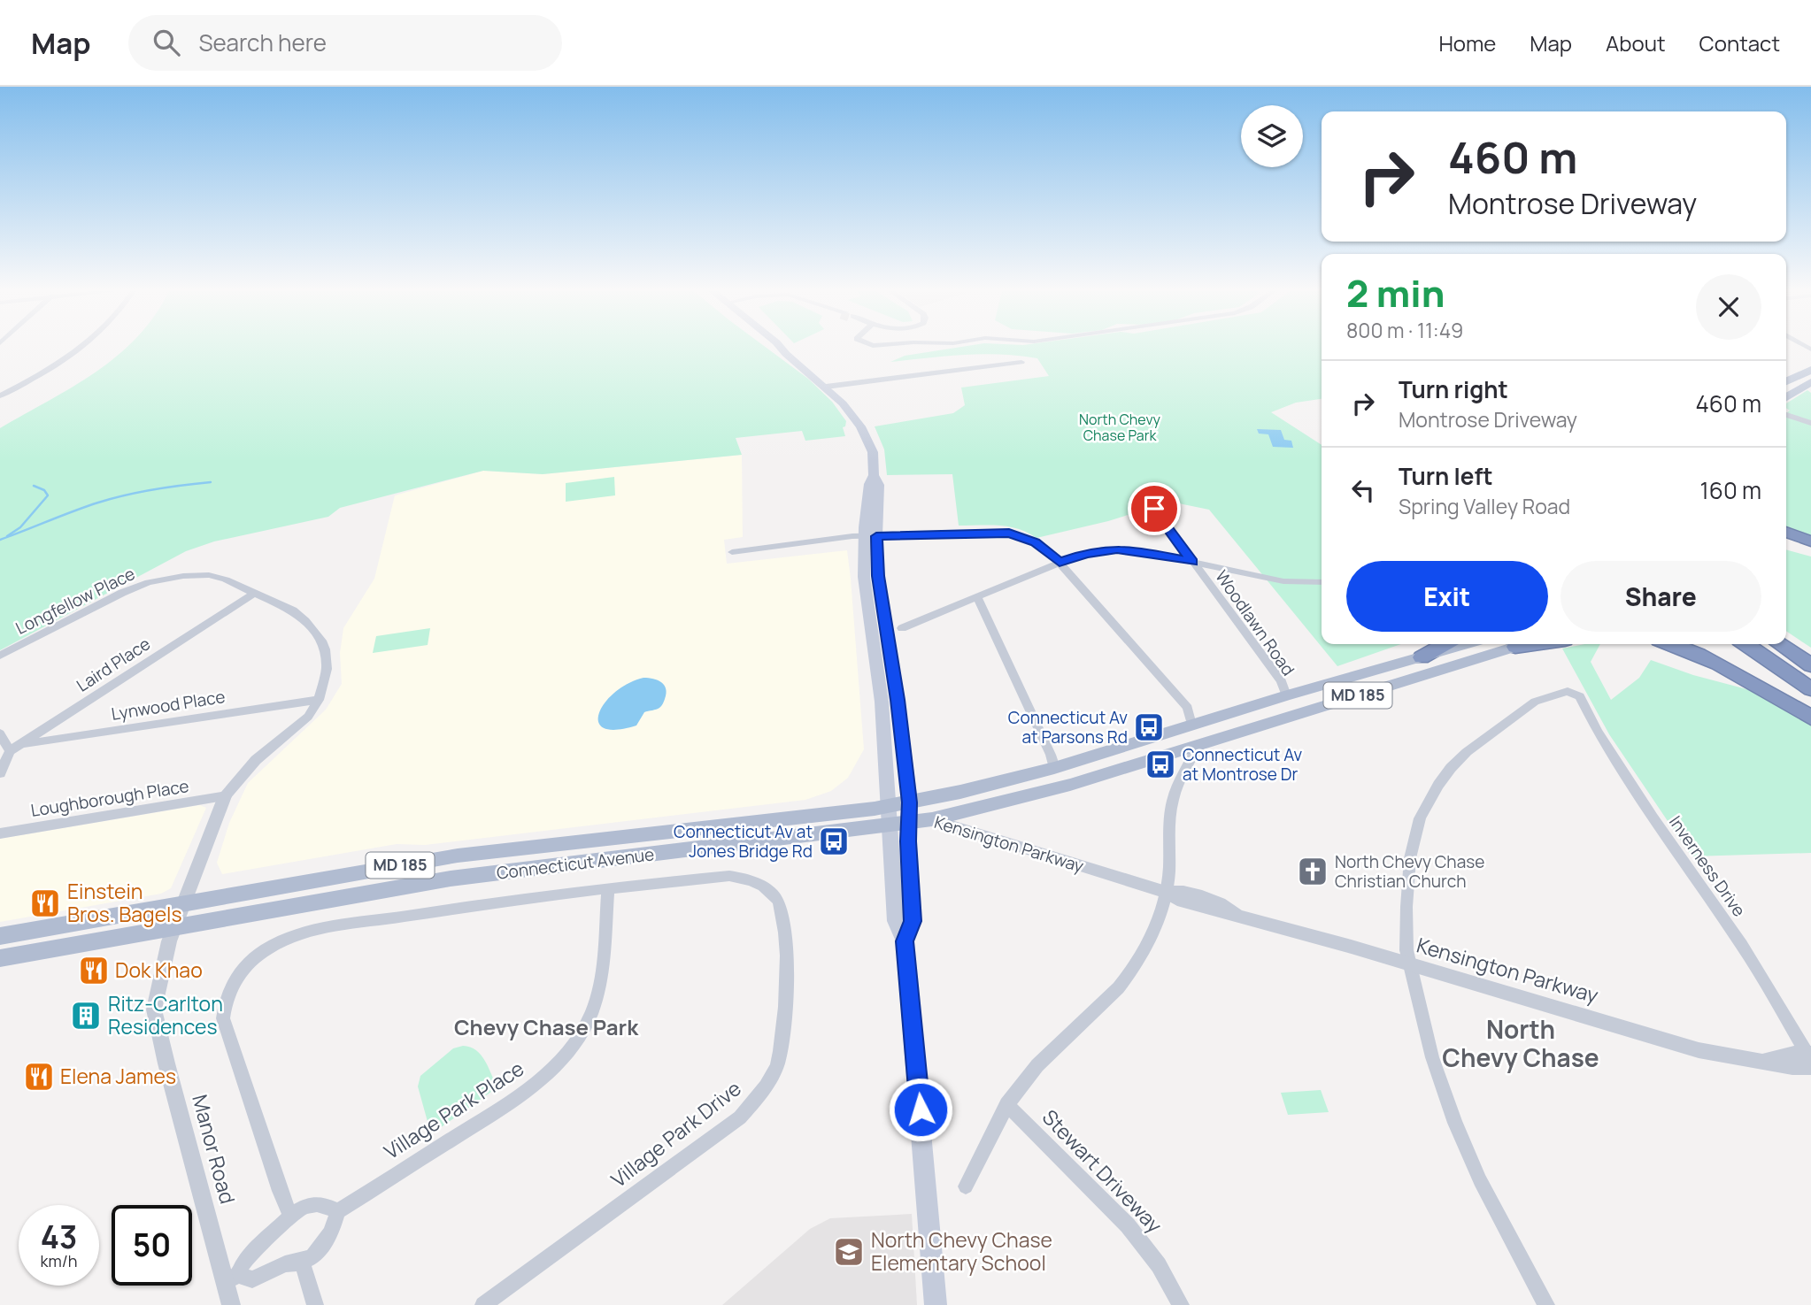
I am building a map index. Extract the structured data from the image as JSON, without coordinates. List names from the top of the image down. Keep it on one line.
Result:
{"streets":{"main road":["MD 185","Connecticut Avenue"],"street":["Longfellow Place","Woodlawn Road","Laird Place","Lynwood Place","Loughborough Place","Kensington Parkway","Inverness Drive","Village Park Place","Village Park Drive","Manor Road","Stewart Driveway"]},"crossings":[["Longfellow Place","Laird Place"],["Longfellow Place","Manor Road"],["Woodlawn Road","Connecticut Avenue"],["Laird Place","Lynwood Place"],["Lynwood Place","Manor Road"],["Loughborough Place","Manor Road"],["Kensington Parkway","Connecticut Avenue"],["Kensington Parkway","Inverness Drive"],["Connecticut Avenue","Manor Road"],["Village Park Place","Village Park Drive"]],"districts":["Chevy Chase Park","North Chevy Chase"],"parks":["North Chevy Chase Park"],"places":{"bus stop":["Connecticut Av at Parsons Rd","Connecticut Av at Montrose Dr","Connecticut Av at Jones Bridge Rd"],"church":["North Chevy Chase Christian Church"],"restaurant":["Einstein Bros. Bagels","Dok Khao","Elena James"],"building":["Ritz-Carlton Residences"],"school or university":["North Chevy Chase Elementary School"]},"page":{"header":"Map","search":"Search here","nav":["Home","Map","About","Contact"],"turn":["460 m","Montrose Driveway"],"heading":["2 min","800 m · 11:49"],"list":[{"name":"Turn right","note":"Montrose Driveway","value":"460 m"},{"name":"Turn left","note":"Spring Valley Road","value":"160 m"}],"buttons":["Exit","Share"],"speed":"43 km/h","limit":"50"}}
